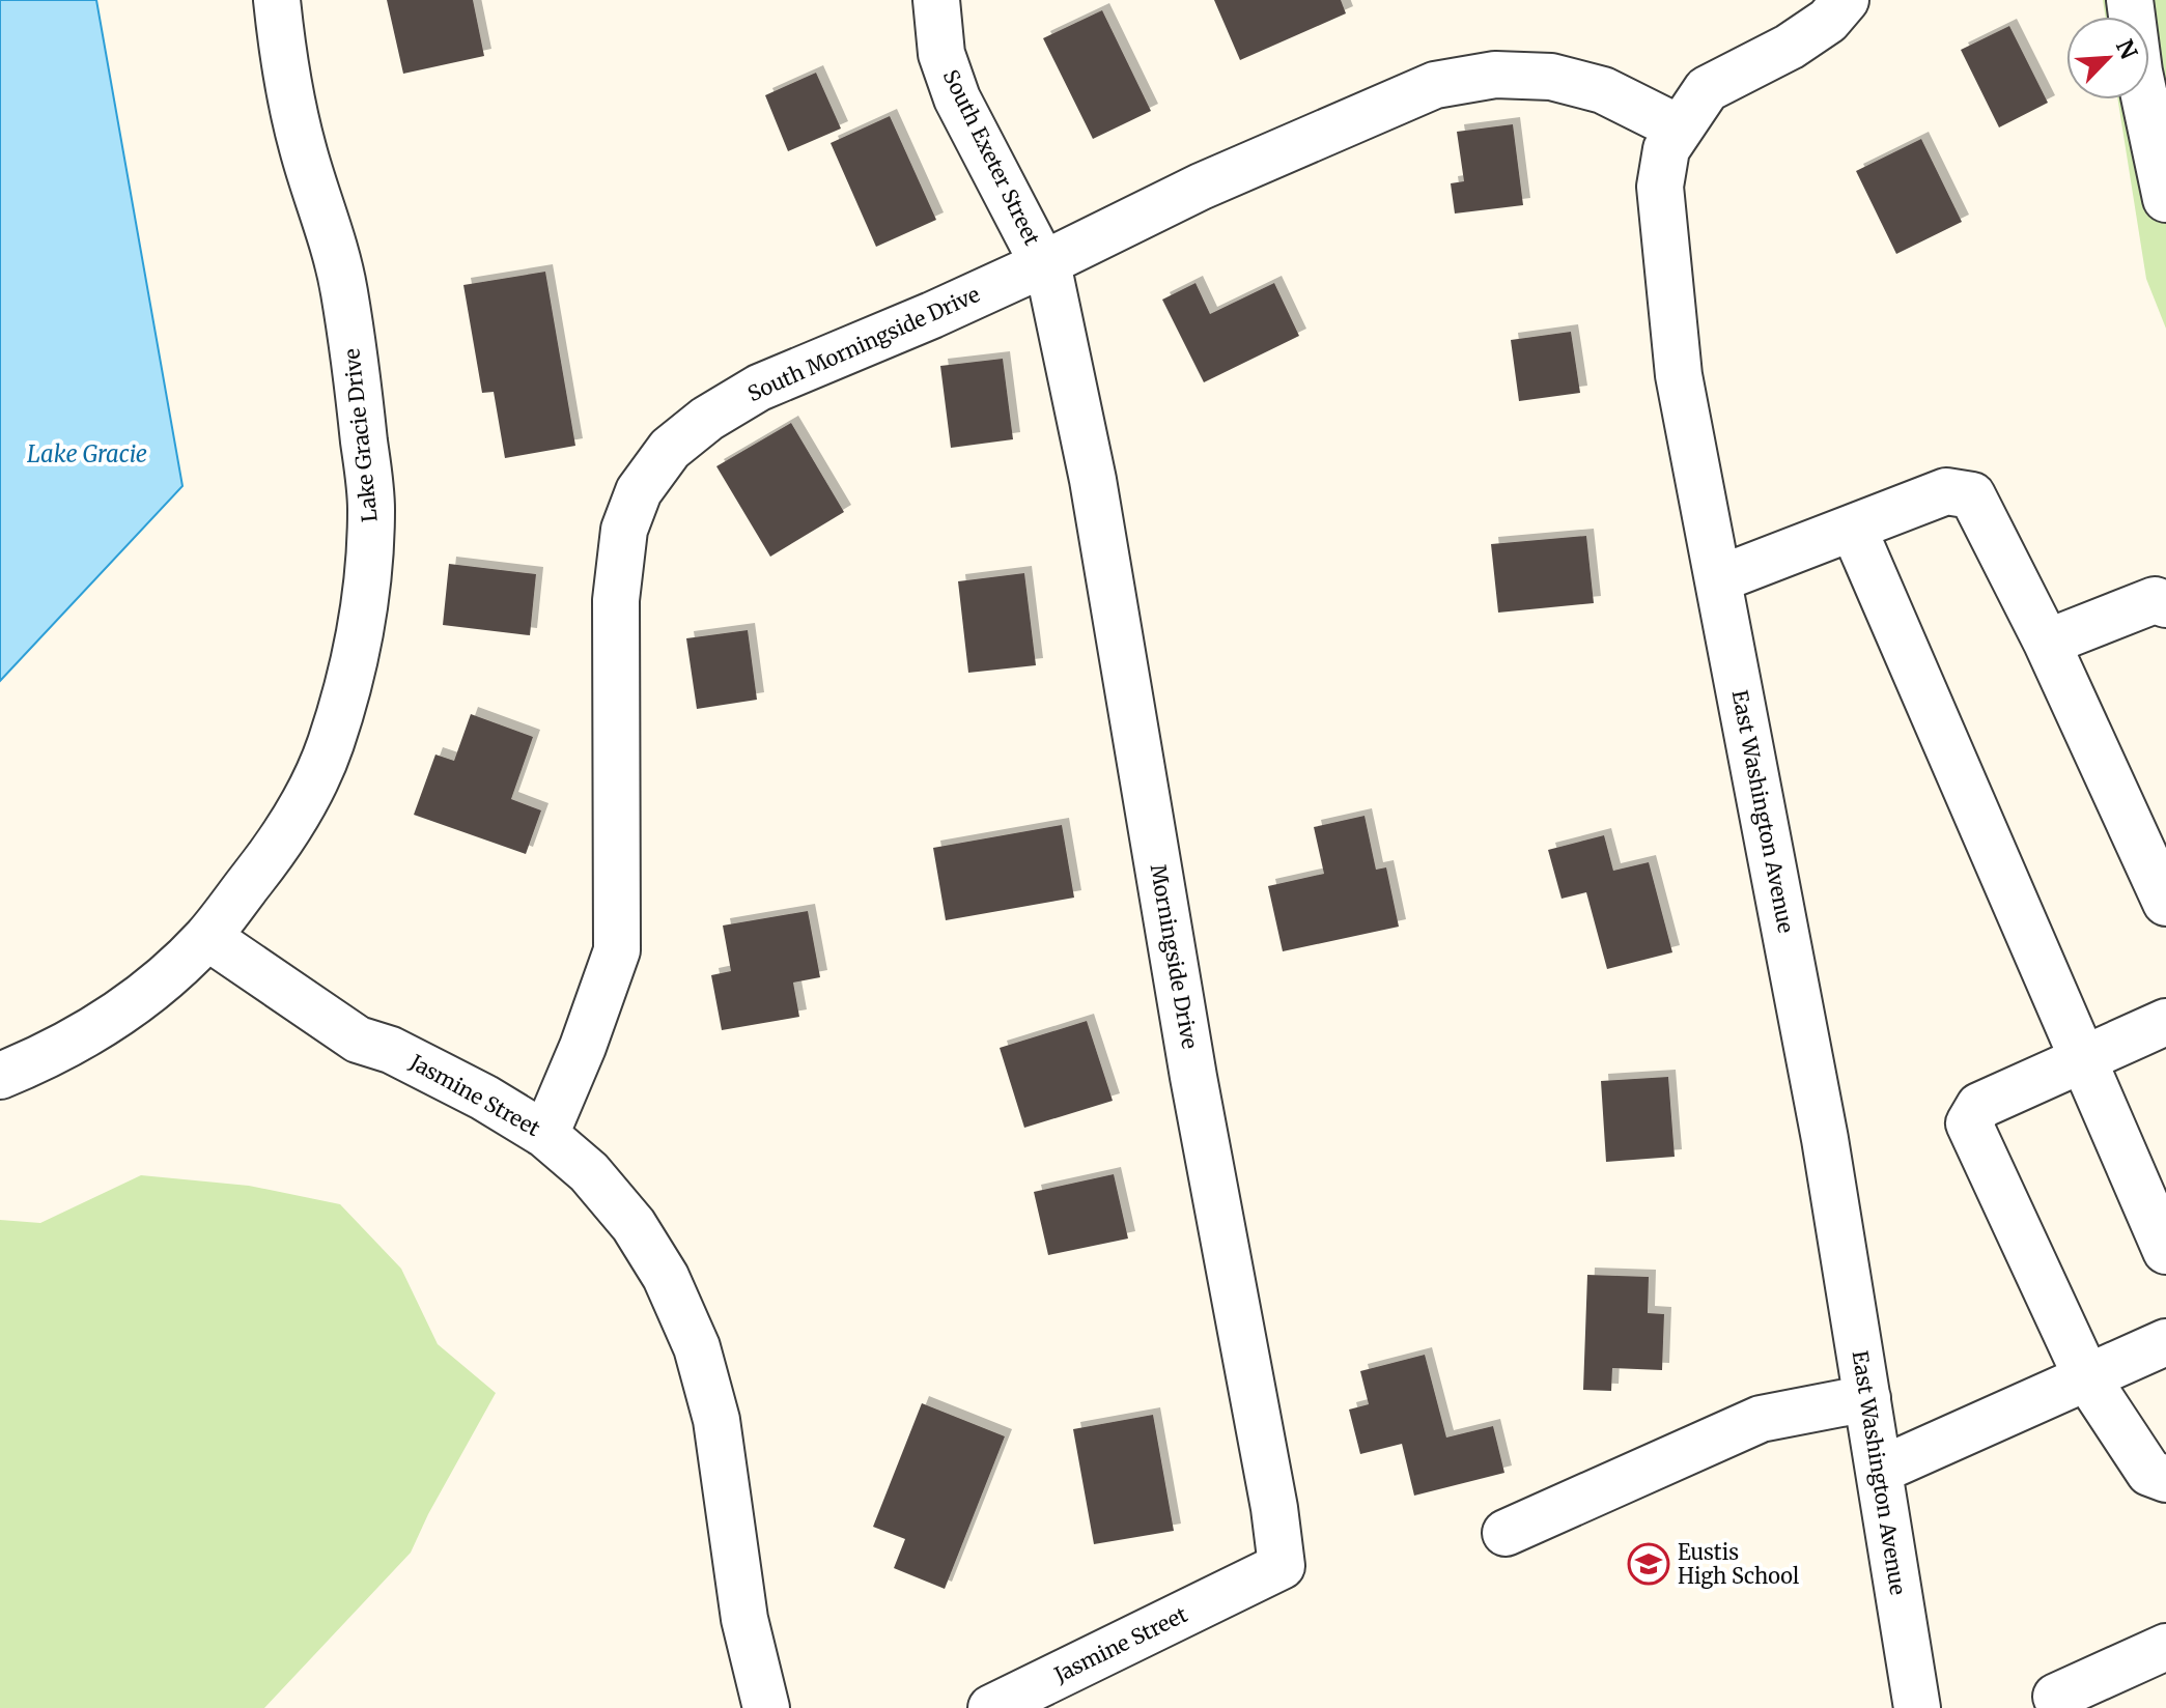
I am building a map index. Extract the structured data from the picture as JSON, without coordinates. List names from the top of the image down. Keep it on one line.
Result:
{"streets":{"street":["South Exeter Street","South Morningside Drive","Lake Gracie Drive","East Washington Avenue","Morningside Drive","Jasmine Street"]},"crossings":[["South Exeter Street","South Morningside Drive"],["South Exeter Street","Morningside Drive"],["South Morningside Drive","East Washington Avenue"],["South Morningside Drive","Morningside Drive"],["South Morningside Drive","Jasmine Street"],["Lake Gracie Drive","Jasmine Street"],["Morningside Drive","Jasmine Street"]],"water":["Lake Gracie"],"places":{"school or university":["Eustis High School"]},"north":"top right"}
